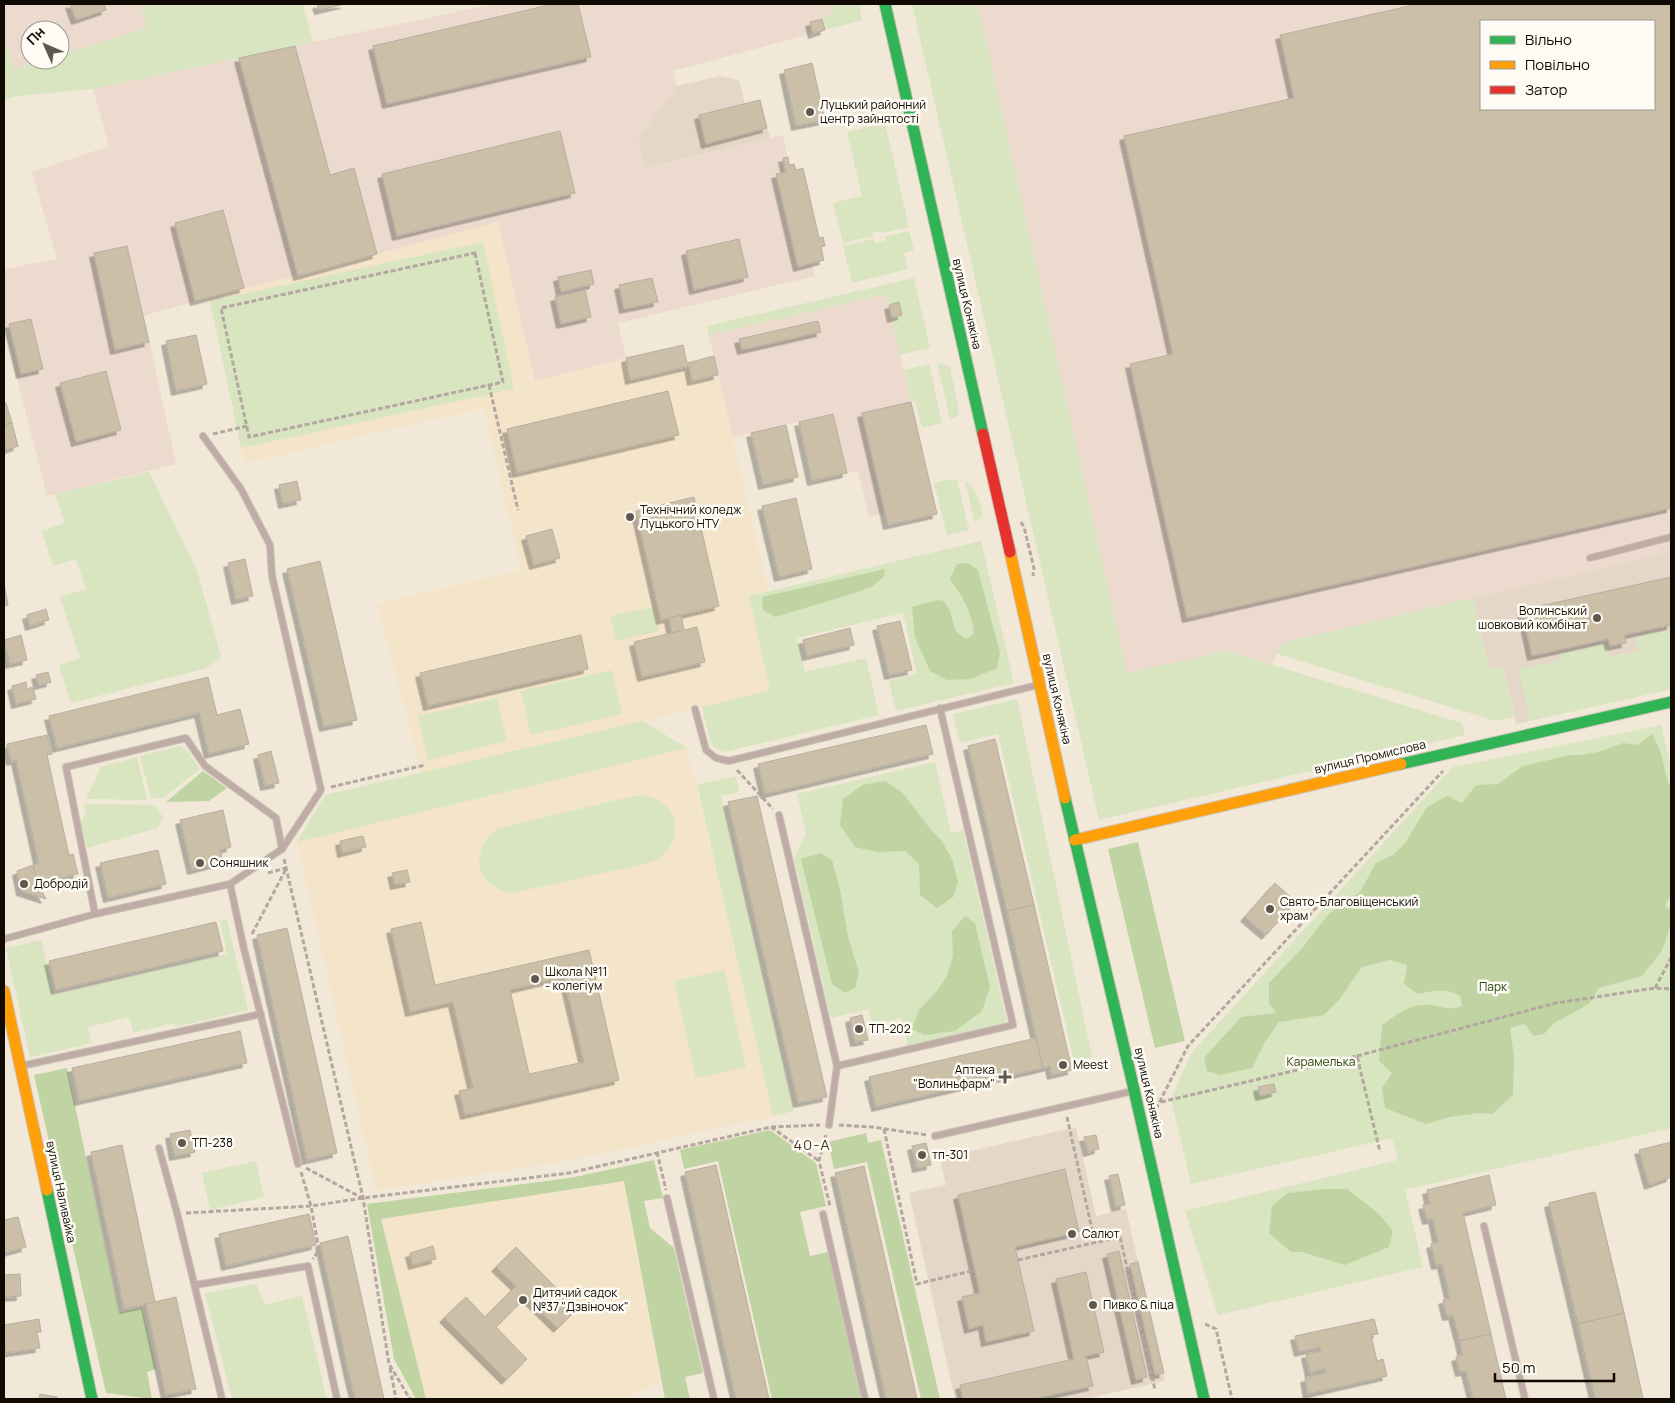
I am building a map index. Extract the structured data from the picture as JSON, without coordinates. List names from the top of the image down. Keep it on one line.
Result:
{"streets":{"street":["вулиця Конякіна","вулиця Промислова","вулиця Наливайка"]},"crossings":[["вулиця Конякіна","вулиця Промислова"]],"districts":["40-А"],"parks":["Парк","Карамелька"],"places":{"other":["Луцький районний центр зайнятості","Технічний коледж Луцького НТУ","Волинський шовковий комбінат","Соняшник","Добродій","Свято-Благовіщенський храм","Школа №11 - колегіум","ТП-202","Meest","ТП-238","тп-301","Салют","Дитячий садок №37 \"Дзвіночок\"","Пивко & піца"],"health":["Аптека \"Волиньфарм\""]},"legend":["Вільно","Повільно","Затор"],"scale_bar":"50 m","north":"top left"}
